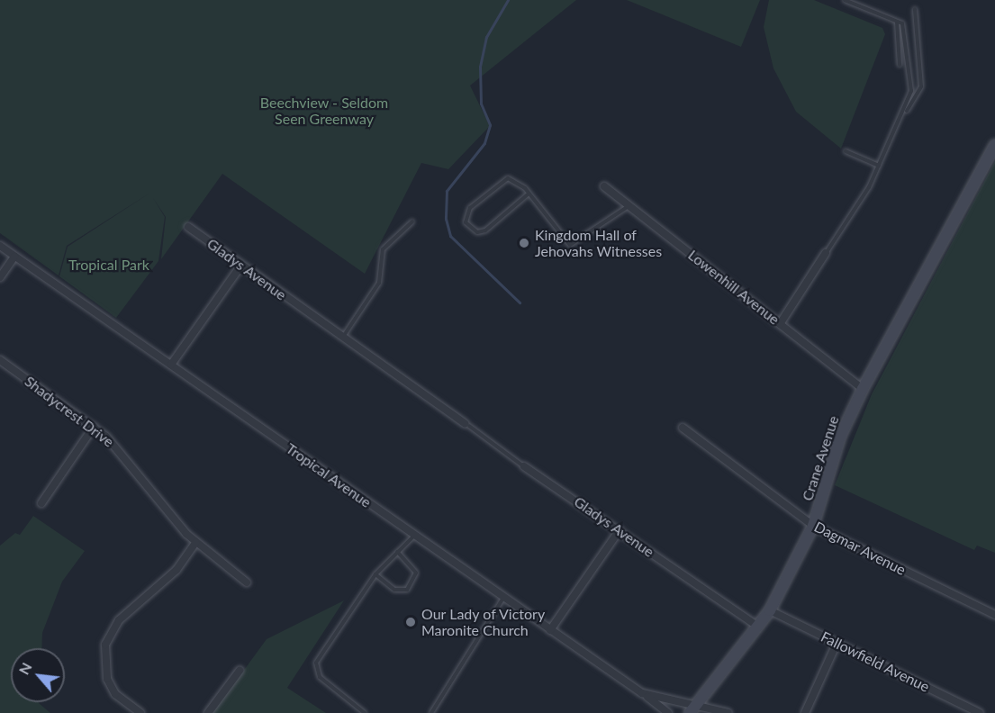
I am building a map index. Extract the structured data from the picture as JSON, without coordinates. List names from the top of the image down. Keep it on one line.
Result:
{"streets":{"street":["Gladys Avenue","Lowenhill Avenue","Shadycrest Drive","Crane Avenue","Tropical Avenue","Dagmar Avenue","Fallowfield Avenue"]},"crossings":[["Gladys Avenue","Crane Avenue"],["Lowenhill Avenue","Crane Avenue"],["Crane Avenue","Tropical Avenue"],["Crane Avenue","Dagmar Avenue"],["Crane Avenue","Fallowfield Avenue"]],"parks":["Beechview - Seldom Seen Greenway","Tropical Park"],"places":["Kingdom Hall of Jehovahs Witnesses","Our Lady of Victory Maronite Church"],"north":"top left"}
